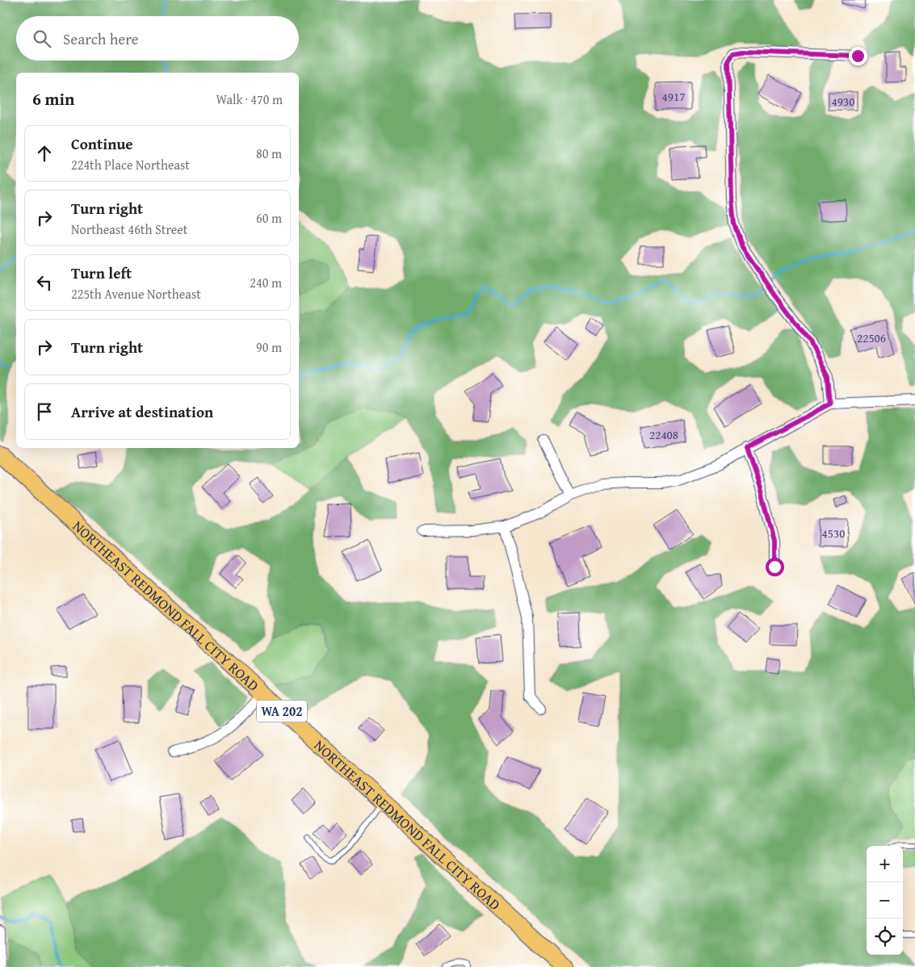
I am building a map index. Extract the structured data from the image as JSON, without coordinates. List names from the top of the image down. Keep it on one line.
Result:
{"streets":{"main road":["NORTHEAST REDMOND FALL CITY ROAD","WA 202"]},"house_numbers":["4917","4930","22506","22408","4530"],"page":{"search":"Search here","heading":["6 min","Walk · 470 m"],"list":[["Continue","224th Place Northeast","80 m"],["Turn right","Northeast 46th Street","60 m"],["Turn left","225th Avenue Northeast","240 m"],["Turn right","90 m"],"Arrive at destination"],"map_buttons":["+","−"]}}
